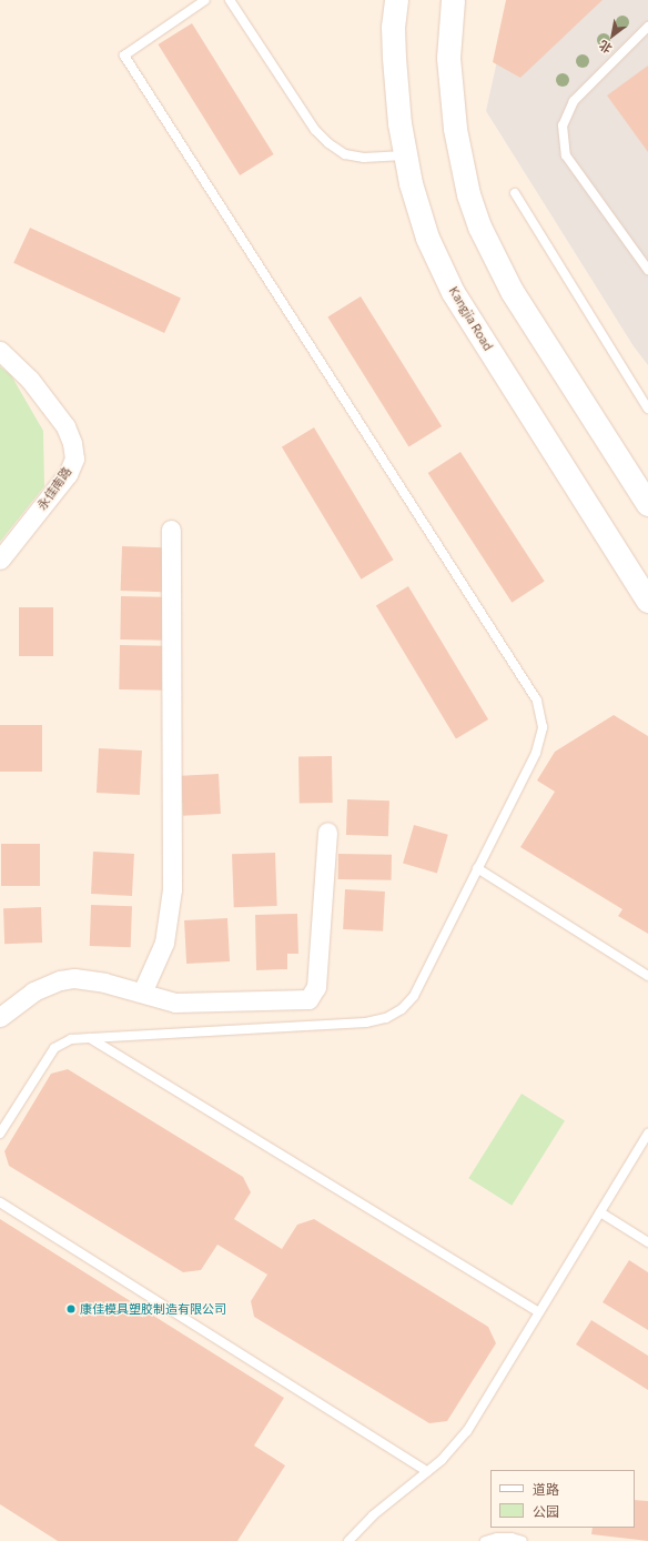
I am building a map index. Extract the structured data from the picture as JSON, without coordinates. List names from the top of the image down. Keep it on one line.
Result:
{"streets":{"street":["Kangjia Road","永佳南路"]},"places":["康佳模具塑胶制造有限公司"],"legend":["道路","公园"],"north":"bottom left"}
